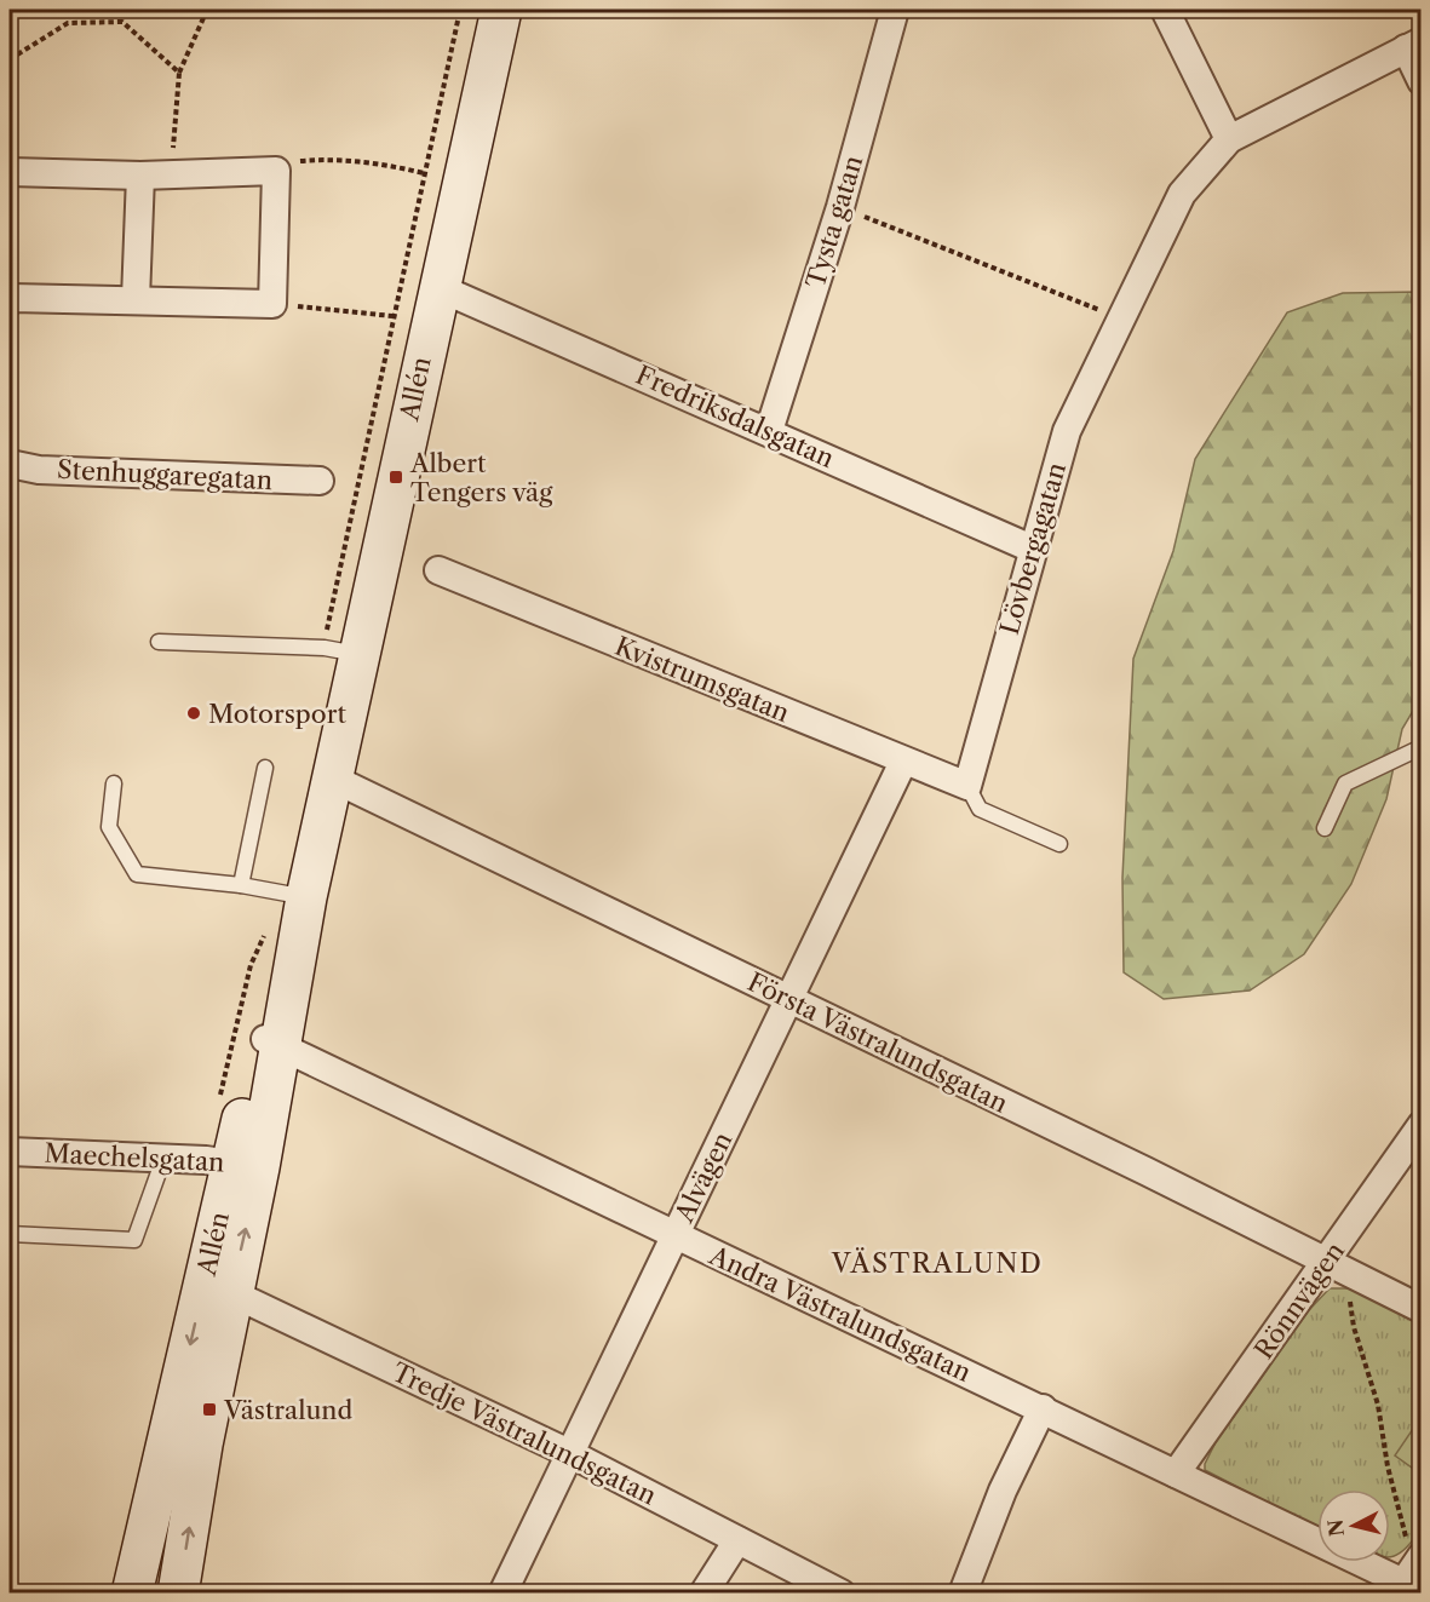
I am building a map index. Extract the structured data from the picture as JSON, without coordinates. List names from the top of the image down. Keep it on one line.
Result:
{"streets":{"main road":["Allén"],"street":["Tysta gatan","Fredriksdalsgatan","Stenhuggaregatan","Lövbergagatan","Kvistrumsgatan","Första Västralundsgatan","Maechelsgatan","Alvägen","Rönnvägen","Andra Västralundsgatan","Tredje Västralundsgatan"]},"crossings":[["Tysta gatan","Fredriksdalsgatan"],["Allén","Fredriksdalsgatan"],["Allén","Första Västralundsgatan"],["Allén","Maechelsgatan"],["Allén","Andra Västralundsgatan"],["Allén","Tredje Västralundsgatan"],["Fredriksdalsgatan","Lövbergagatan"],["Lövbergagatan","Kvistrumsgatan"],["Kvistrumsgatan","Alvägen"],["Första Västralundsgatan","Alvägen"],["Första Västralundsgatan","Rönnvägen"],["Alvägen","Andra Västralundsgatan"],["Alvägen","Tredje Västralundsgatan"],["Rönnvägen","Andra Västralundsgatan"]],"districts":["VÄSTRALUND"],"places":{"transit":["Albert Tengers väg","Västralund"],"other":["Motorsport"]},"north":"left"}
